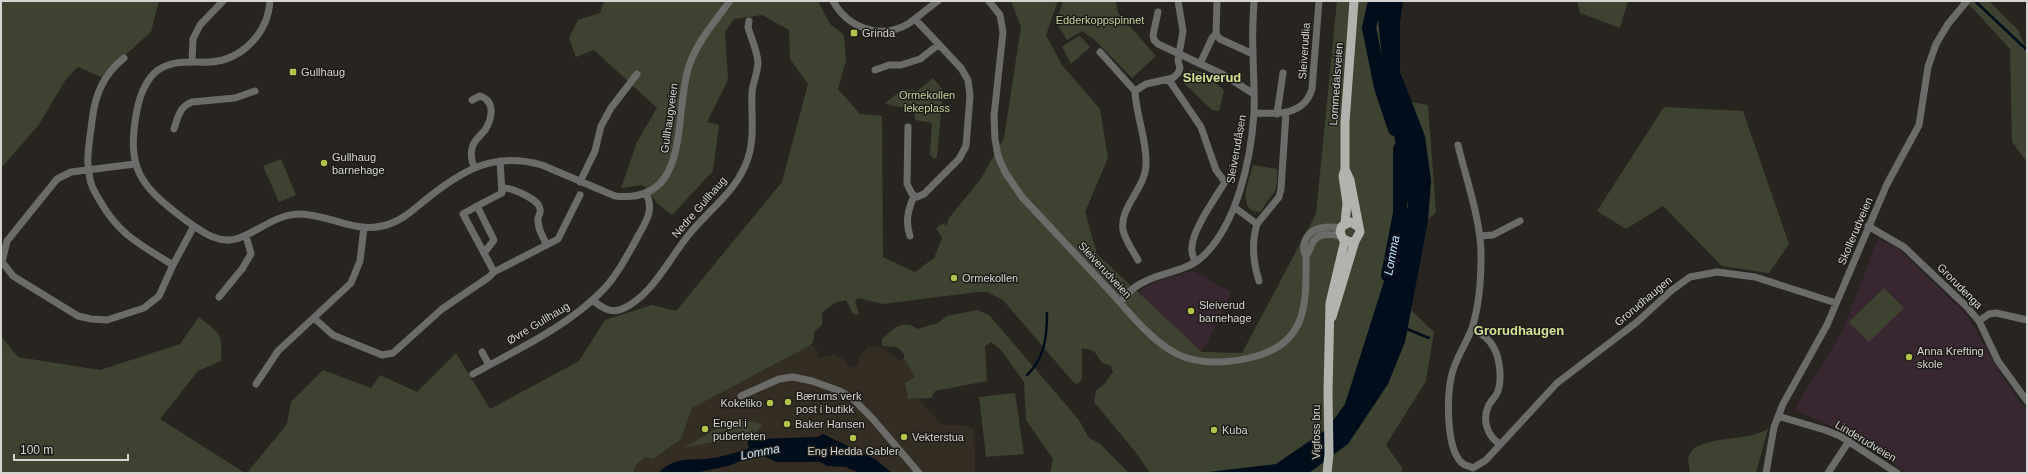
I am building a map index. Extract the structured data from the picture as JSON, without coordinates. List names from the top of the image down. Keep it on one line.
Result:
{"streets":{"main road":["Lommedalsveien","Vigfoss bru"],"street":["Sleiverudlia","Gullhaugveien","Sleiverudåsen","Nedre Gullhaug","Skollerudveien","Sleiverudveien","Grorudenga","Grorudhaugen","Øvre Gullhaug","Linderudveien"]},"crossings":[["Sleiverudlia","Sleiverudåsen"],["Lommedalsveien","Sleiverudveien"],["Lommedalsveien","Vigfoss bru"],["Gullhaugveien","Øvre Gullhaug"],["Sleiverudåsen","Sleiverudveien"],["Nedre Gullhaug","Øvre Gullhaug"],["Skollerudveien","Grorudenga"],["Skollerudveien","Grorudhaugen"],["Skollerudveien","Linderudveien"]],"districts":["Sleiverud","Grorudhaugen"],"water":["Lomma"],"parks":["Edderkoppspinnet","Ormekollen lekeplass"],"places":{"transit":["Grinda","Gullhaug"],"other":["Gullhaug barnehage","Ormekollen","Sleiverud barnehage","Anna Krefting skole","Bærums verk post i butikk","Kokeliko","Baker Hansen","Engel i puberteten","Kuba","Vekterstua","Eng Hedda Gabler"]},"scale_bar":"100 m"}
